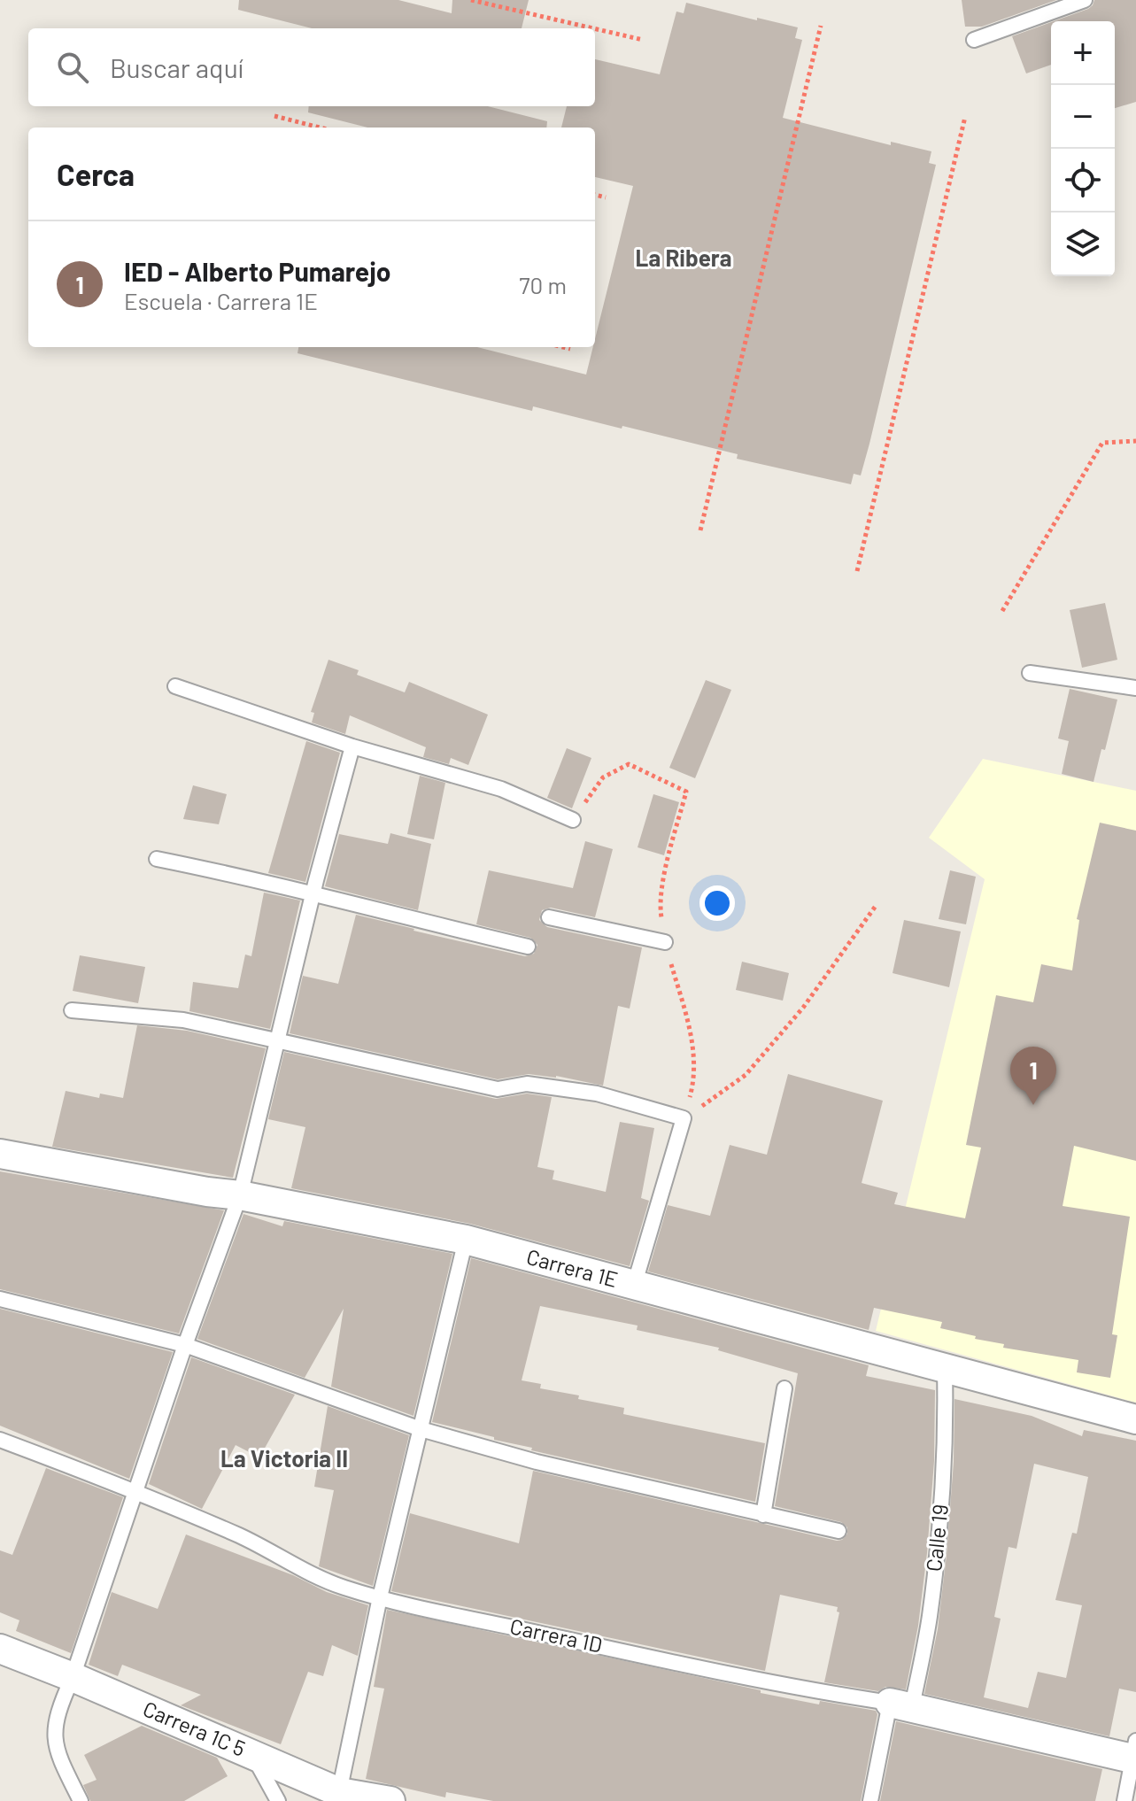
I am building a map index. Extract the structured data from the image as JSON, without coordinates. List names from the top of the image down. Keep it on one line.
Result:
{"streets":{"street":["Carrera 1E","Carrera 1D","Carrera 1C 5"],"lane":["Calle 19"]},"crossings":[["Carrera 1E","Calle 19"],["Calle 19","Carrera 1D"]],"districts":["La Ribera","La Victoria II"],"page":{"map_buttons":["+","−"],"search":"Buscar aquí","heading":"Cerca","list":[{"mark":"1","name":"IED - Alberto Pumarejo","note":"Escuela · Carrera 1E","value":"70 m"}],"pins":"1"}}
